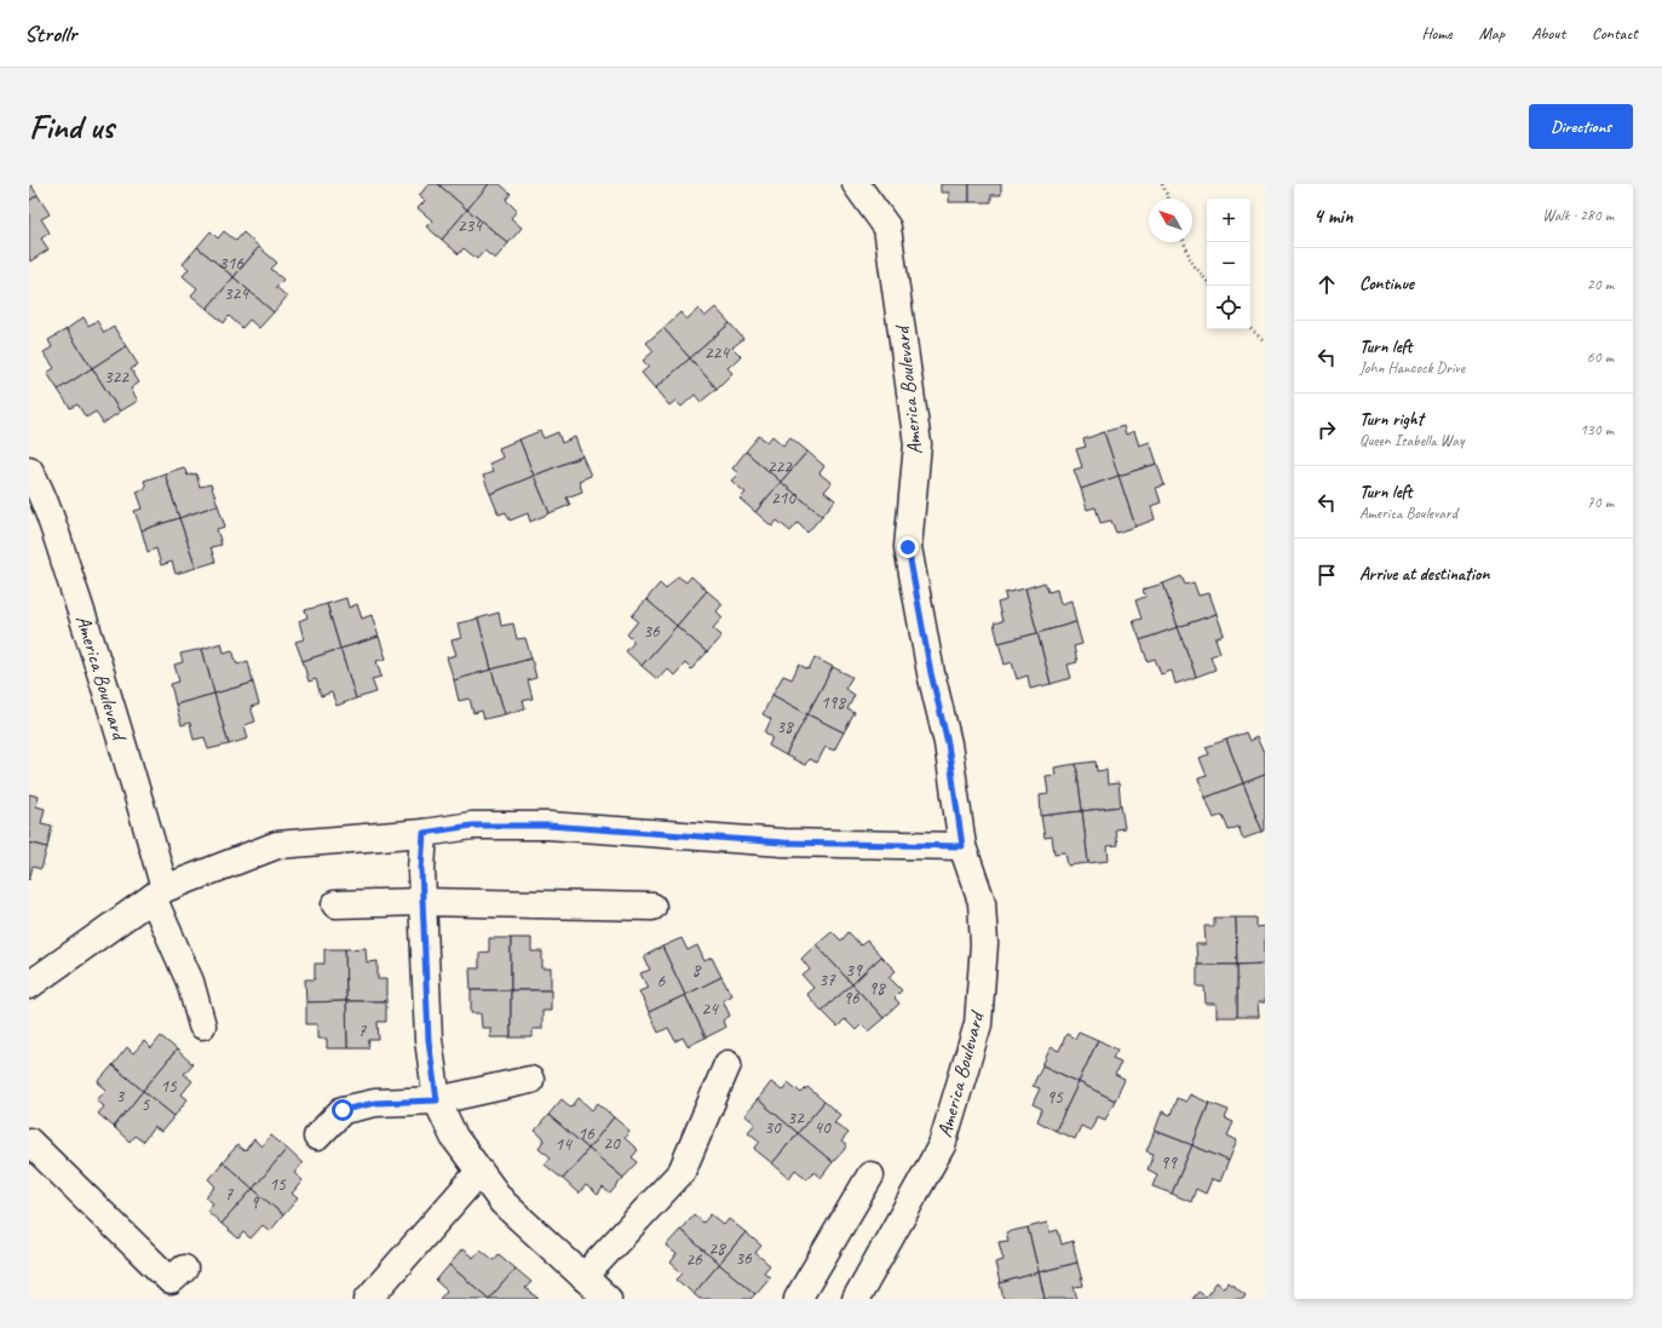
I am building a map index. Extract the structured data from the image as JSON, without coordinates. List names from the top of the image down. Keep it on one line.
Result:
{"streets":{"street":["America Boulevard"]},"house_numbers":["234","316","324","224","322","222","210","36","198","38","8","39","37","6","98","96","24","7","15","3","95","5","32","30","40","16","20","14","99","15","7","9","28","36","26"],"north":"top left","page":{"header":"Strollr","nav":["Home","Map","About","Contact"],"buttons":"Directions","title":"Find us","heading":["4 min","Walk · 280 m"],"map_buttons":["+","−"],"list":[["Continue","20 m"],["Turn left","John Hancock Drive","60 m"],["Turn right","Queen Isabella Way","130 m"],["Turn left","America Boulevard","70 m"],"Arrive at destination"]}}
